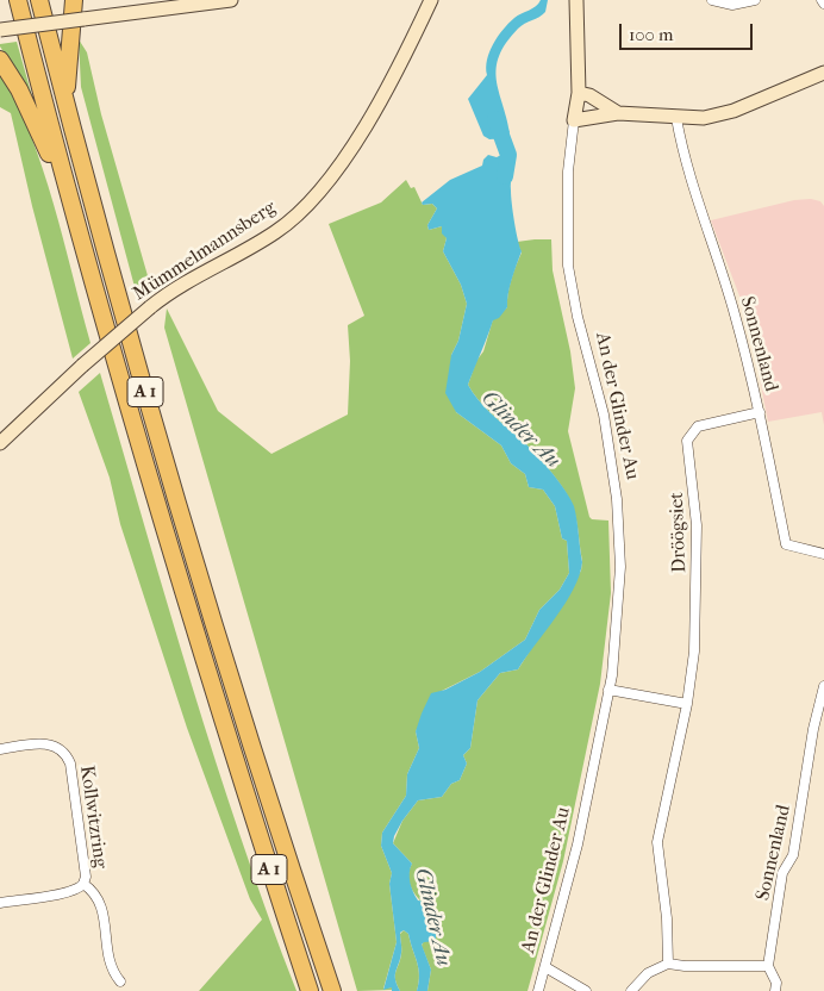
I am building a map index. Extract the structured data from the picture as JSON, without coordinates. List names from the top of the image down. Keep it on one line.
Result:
{"streets":{"highway":["A 1"],"street":["Mümmelmannsberg","Sonnenland","An der Glinder Au","Dröögsiet","Kollwitzring"]},"crossings":[["Sonnenland","Dröögsiet"]],"water":["Glinder Au"],"scale_bar":"100 m"}
